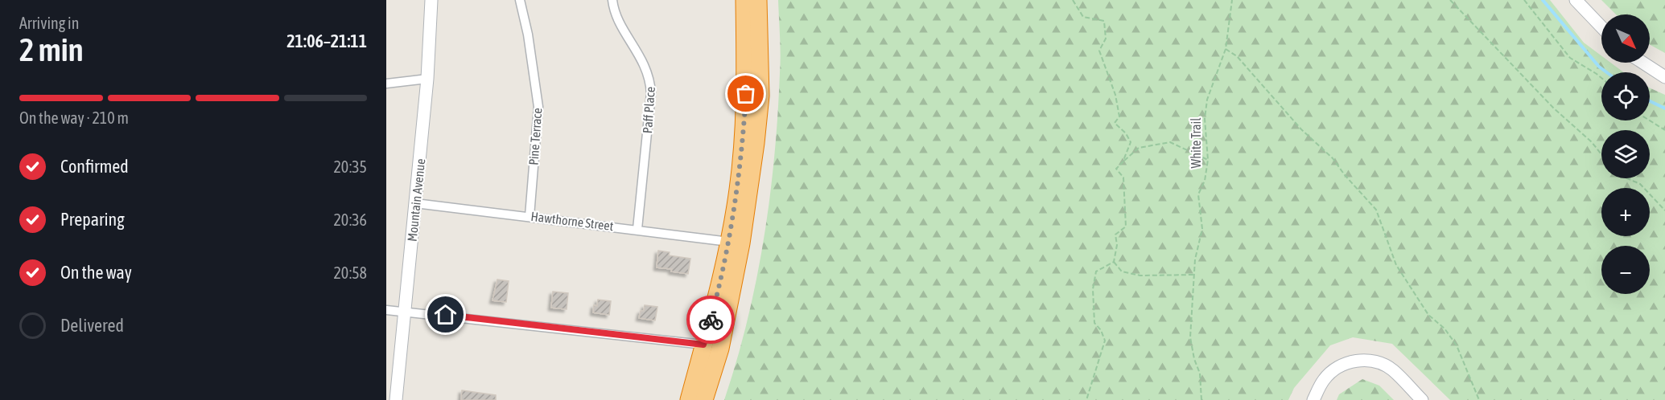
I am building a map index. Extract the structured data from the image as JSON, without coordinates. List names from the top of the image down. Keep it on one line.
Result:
{"streets":{"street":["Paff Place","Pine Terrace","Mountain Avenue","Hawthorne Street"],"path":["White Trail"]},"crossings":[["Paff Place","Hawthorne Street"],["Pine Terrace","Hawthorne Street"],["Mountain Avenue","Hawthorne Street"]],"north":"bottom right","page":{"heading":["2 min","Arriving in","21:06–21:11"],"map_buttons":["+","−"],"bar":"On the way · 210 m","list":[["Confirmed","20:35"],["Preparing","20:36"],["On the way","20:58"],"Delivered"]}}
